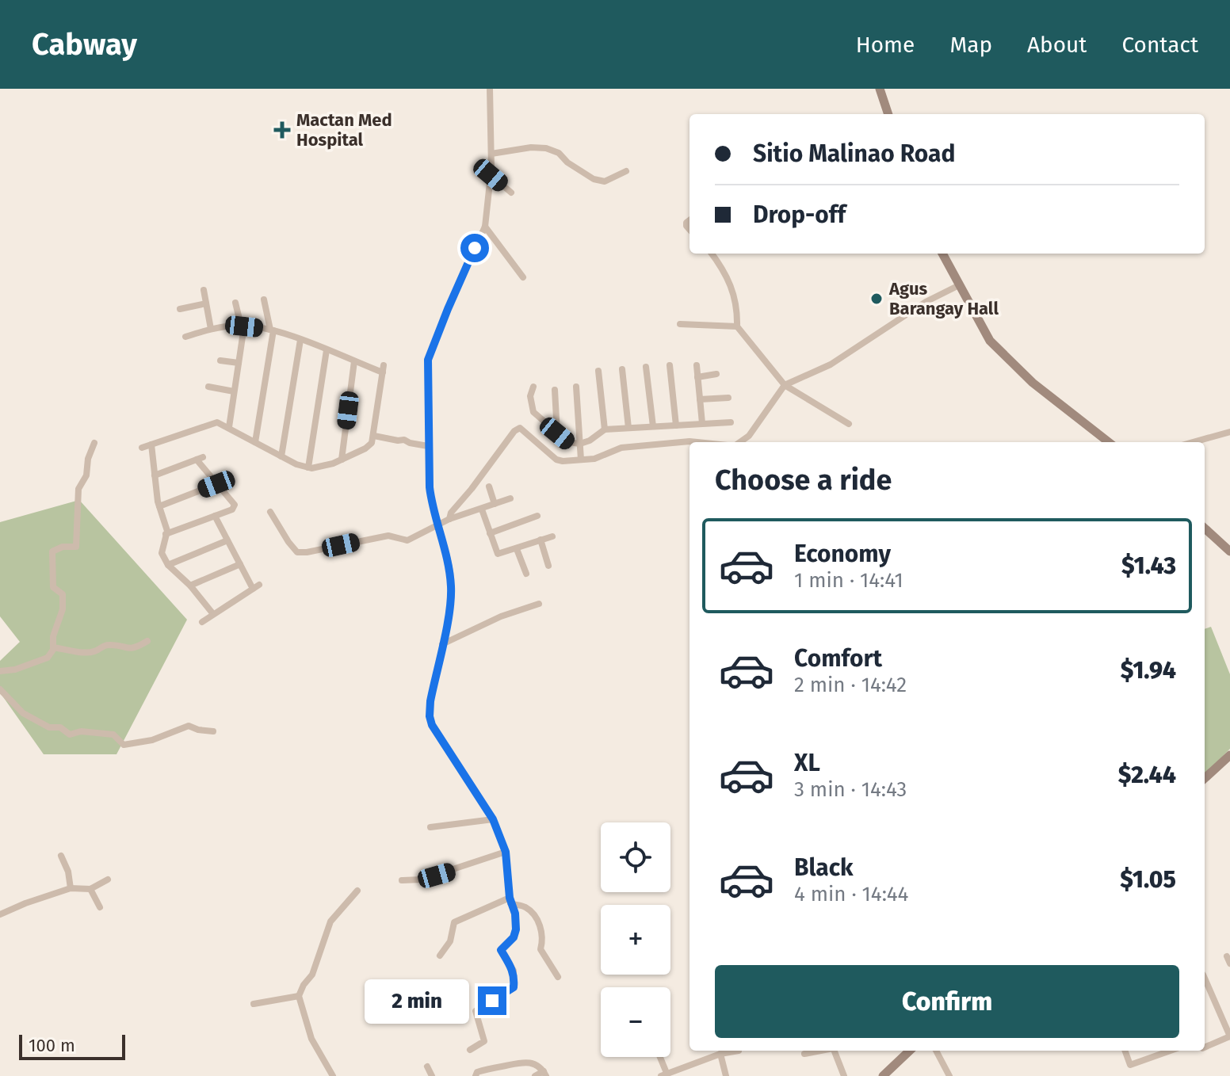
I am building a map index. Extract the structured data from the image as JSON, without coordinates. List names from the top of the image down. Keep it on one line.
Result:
{"places":{"health":["Mactan Med Hospital"],"other":["Agus Barangay Hall"]},"scale_bar":"100 m","page":{"header":"Cabway","nav":["Home","Map","About","Contact"],"banner":["Sitio Malinao Road","Drop-off"],"heading":"Choose a ride","list":[{"name":"Economy","note":"1 min · 14:41","value":"$1.43"},{"name":"Comfort","note":"2 min · 14:42","value":"$1.94"},{"name":"XL","note":"3 min · 14:43","value":"$2.44"},{"name":"Black","note":"4 min · 14:44","value":"$1.05"}],"map_buttons":["+","−"],"buttons":"Confirm","bubble":"2 min","scale":"100 m"}}
